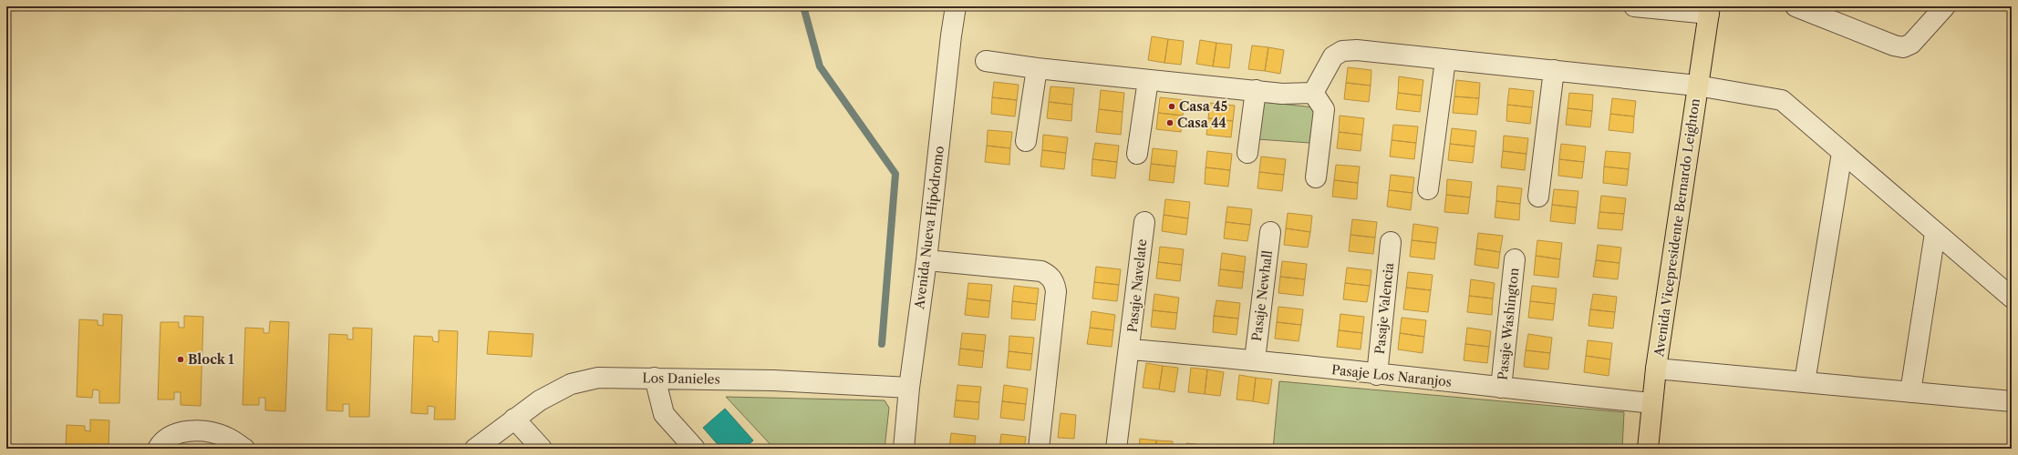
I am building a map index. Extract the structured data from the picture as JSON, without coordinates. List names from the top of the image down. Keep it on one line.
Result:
{"streets":{"main road":["Avenida Vicepresidente Bernardo Leighton"],"street":["Avenida Nueva Hipódromo","Pasaje Navelate","Pasaje Newhall","Pasaje Valencia","Pasaje Washington","Pasaje Los Naranjos","Los Danieles"]},"crossings":[["Avenida Nueva Hipódromo","Los Danieles"],["Avenida Vicepresidente Bernardo Leighton","Pasaje Los Naranjos"],["Pasaje Navelate","Pasaje Los Naranjos"],["Pasaje Newhall","Pasaje Los Naranjos"],["Pasaje Valencia","Pasaje Los Naranjos"],["Pasaje Washington","Pasaje Los Naranjos"]],"places":["Casa 45","Casa 44","Block 1"]}
